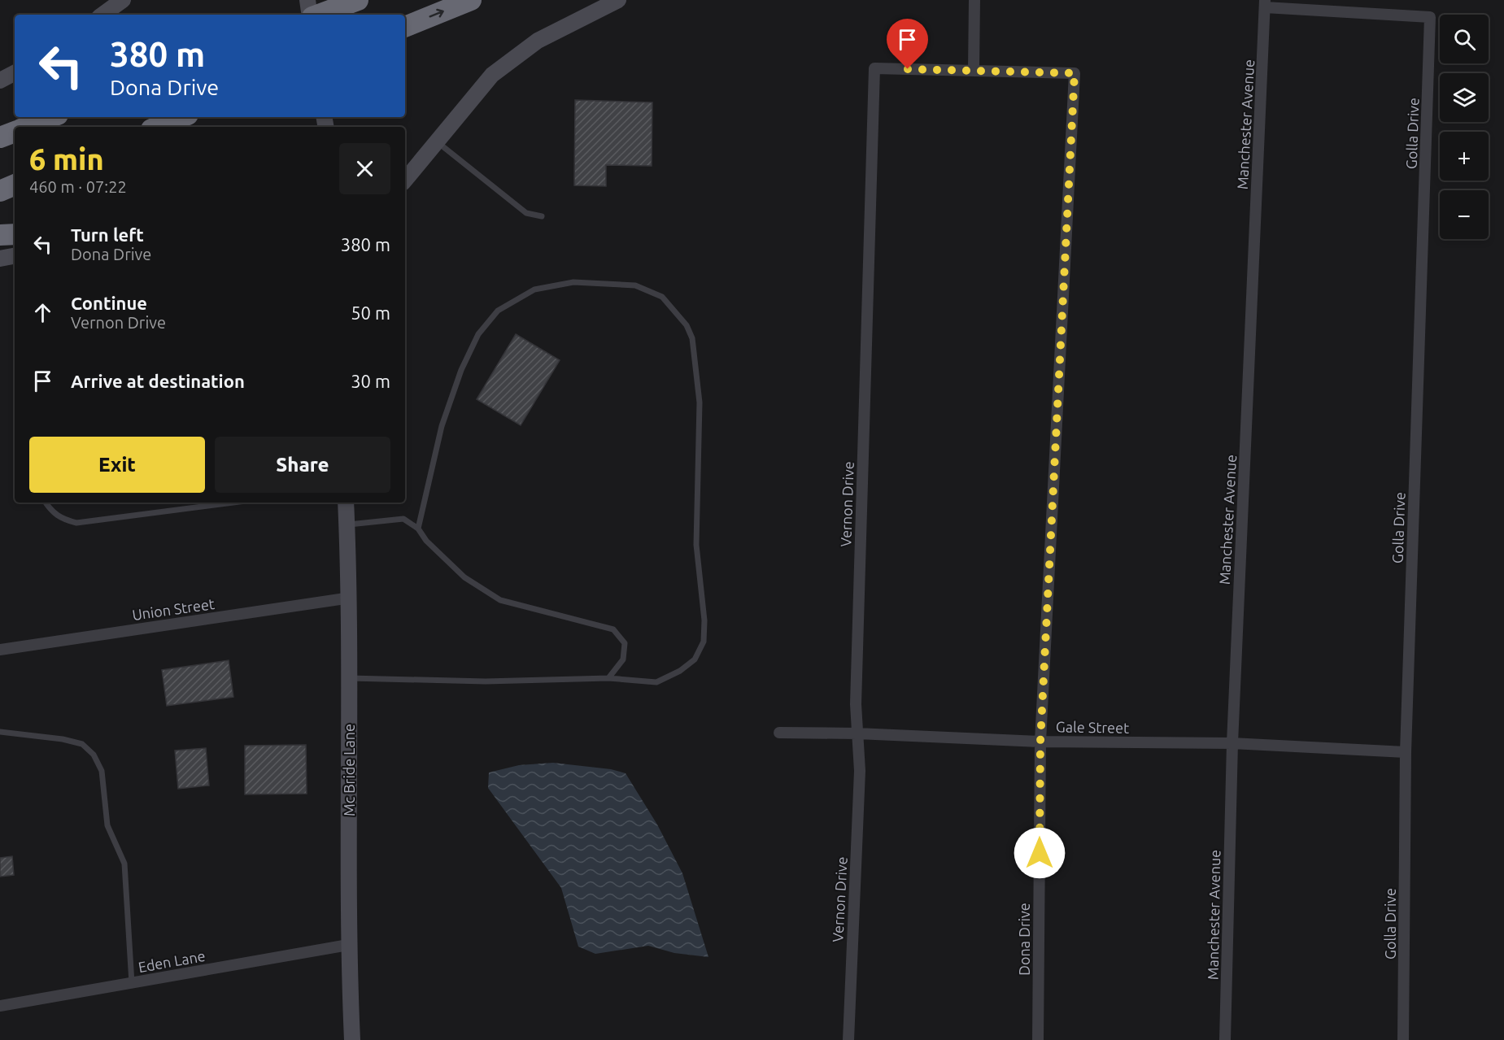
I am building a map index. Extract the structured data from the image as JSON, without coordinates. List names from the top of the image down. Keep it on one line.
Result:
{"streets":{"street":["Manchester Avenue","Golla Drive","Vernon Drive","Union Street","Gale Street","Mc Bride Lane","Dona Drive","Eden Lane"]},"crossings":[["Manchester Avenue","Golla Drive"],["Manchester Avenue","Gale Street"],["Golla Drive","Gale Street"],["Vernon Drive","Gale Street"],["Vernon Drive","Dona Drive"],["Union Street","Mc Bride Lane"],["Gale Street","Dona Drive"],["Mc Bride Lane","Eden Lane"]],"page":{"map_buttons":["+","−"],"turn":["380 m","Dona Drive"],"heading":["6 min","460 m · 07:22"],"list":[{"name":"Turn left","note":"Dona Drive","value":"380 m"},{"name":"Continue","note":"Vernon Drive","value":"50 m"},{"name":"Arrive at destination","value":"30 m"}],"buttons":["Exit","Share"]}}
